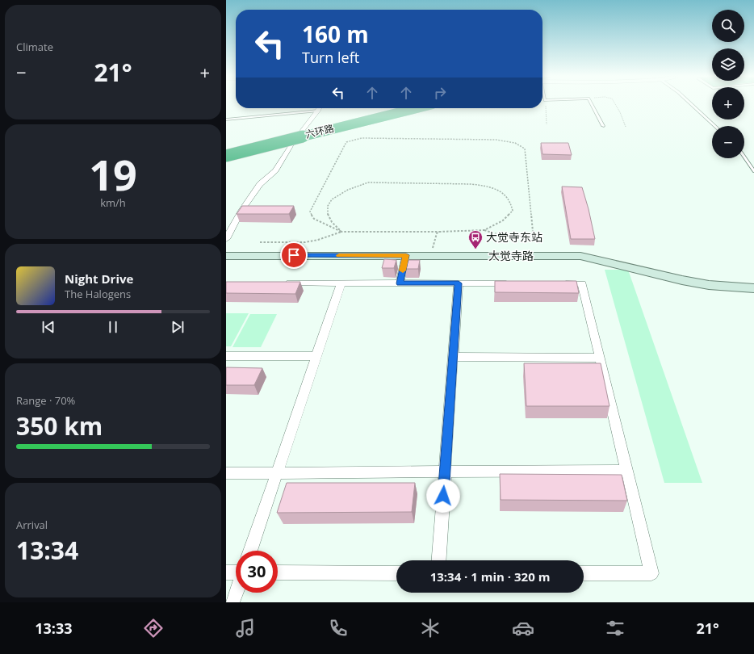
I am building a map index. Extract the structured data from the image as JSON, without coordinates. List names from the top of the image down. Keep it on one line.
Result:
{"streets":{"highway":["六环路"],"main road":["大觉寺路"]},"places":{"bus stop":["大觉寺东站"]},"page":{"tile":["Climate",["19","km/h"],["Range · 70%","350 km"],["Arrival","13:34"]],"map_buttons":["+","−"],"turn":["160 m","Turn left"],"heat":["−","21°","+"],"song":["Night Drive","The Halogens"],"limit":"30","trip":"13:34 · 1 min · 320 m","tabs":["13:33","21°"]}}
